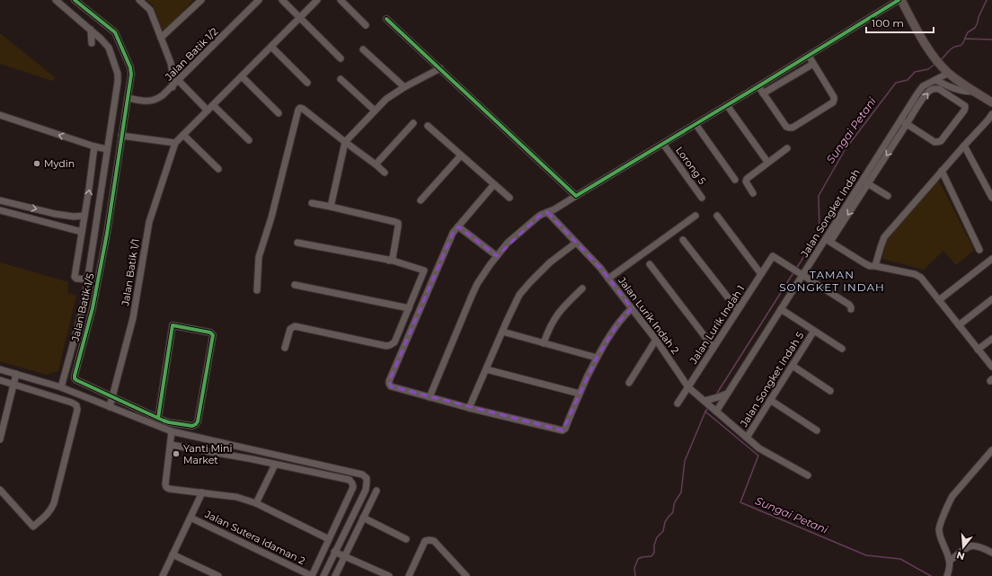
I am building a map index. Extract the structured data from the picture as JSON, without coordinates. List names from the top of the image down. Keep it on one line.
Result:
{"streets":{"street":["Jalan Batik 1/2","Lorong 5","Jalan Songket Indah","Jalan Batik 1/1","Jalan Batik 1/5","Jalan Lurik Indah 2","Jalan Lurik Indah 1","Jalan Songket Indah 5","Jalan Sutera Idaman 2"]},"crossings":[["Jalan Batik 1/2","Jalan Batik 1/5"],["Jalan Songket Indah","Jalan Lurik Indah 2"],["Jalan Songket Indah","Jalan Lurik Indah 1"],["Jalan Batik 1/1","Jalan Batik 1/5"],["Jalan Lurik Indah 2","Jalan Lurik Indah 1"],["Jalan Lurik Indah 2","Jalan Songket Indah 5"]],"districts":["TAMAN SONGKET INDAH"],"water":["Sungai Petani"],"places":["Mydin","Yanti Mini Market"],"scale_bar":"100 m","north":"bottom"}
